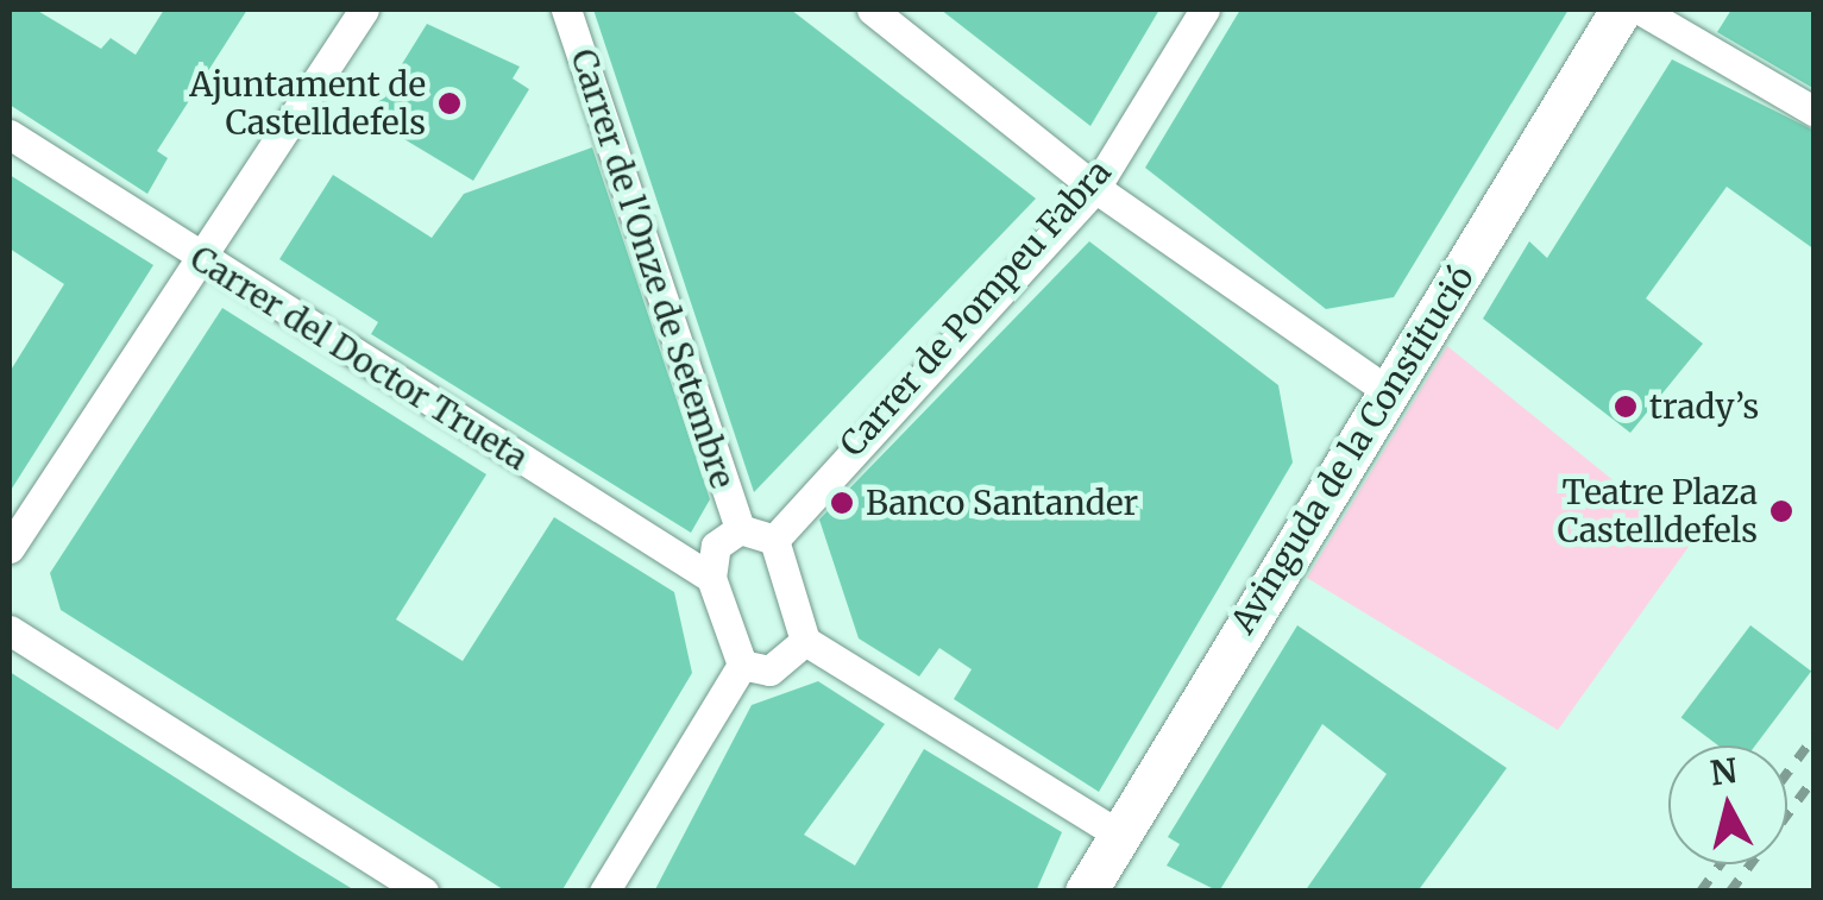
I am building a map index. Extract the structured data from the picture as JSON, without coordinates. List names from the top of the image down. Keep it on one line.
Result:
{"streets":{"street":["Carrer de l'Onze de Setembre","Carrer de Pompeu Fabra","Carrer del Doctor Trueta","Avinguda de la Constitució"]},"places":["Ajuntament de Castelldefels","trady’s","Banco Santander","Teatre Plaza Castelldefels"],"north":"top"}
